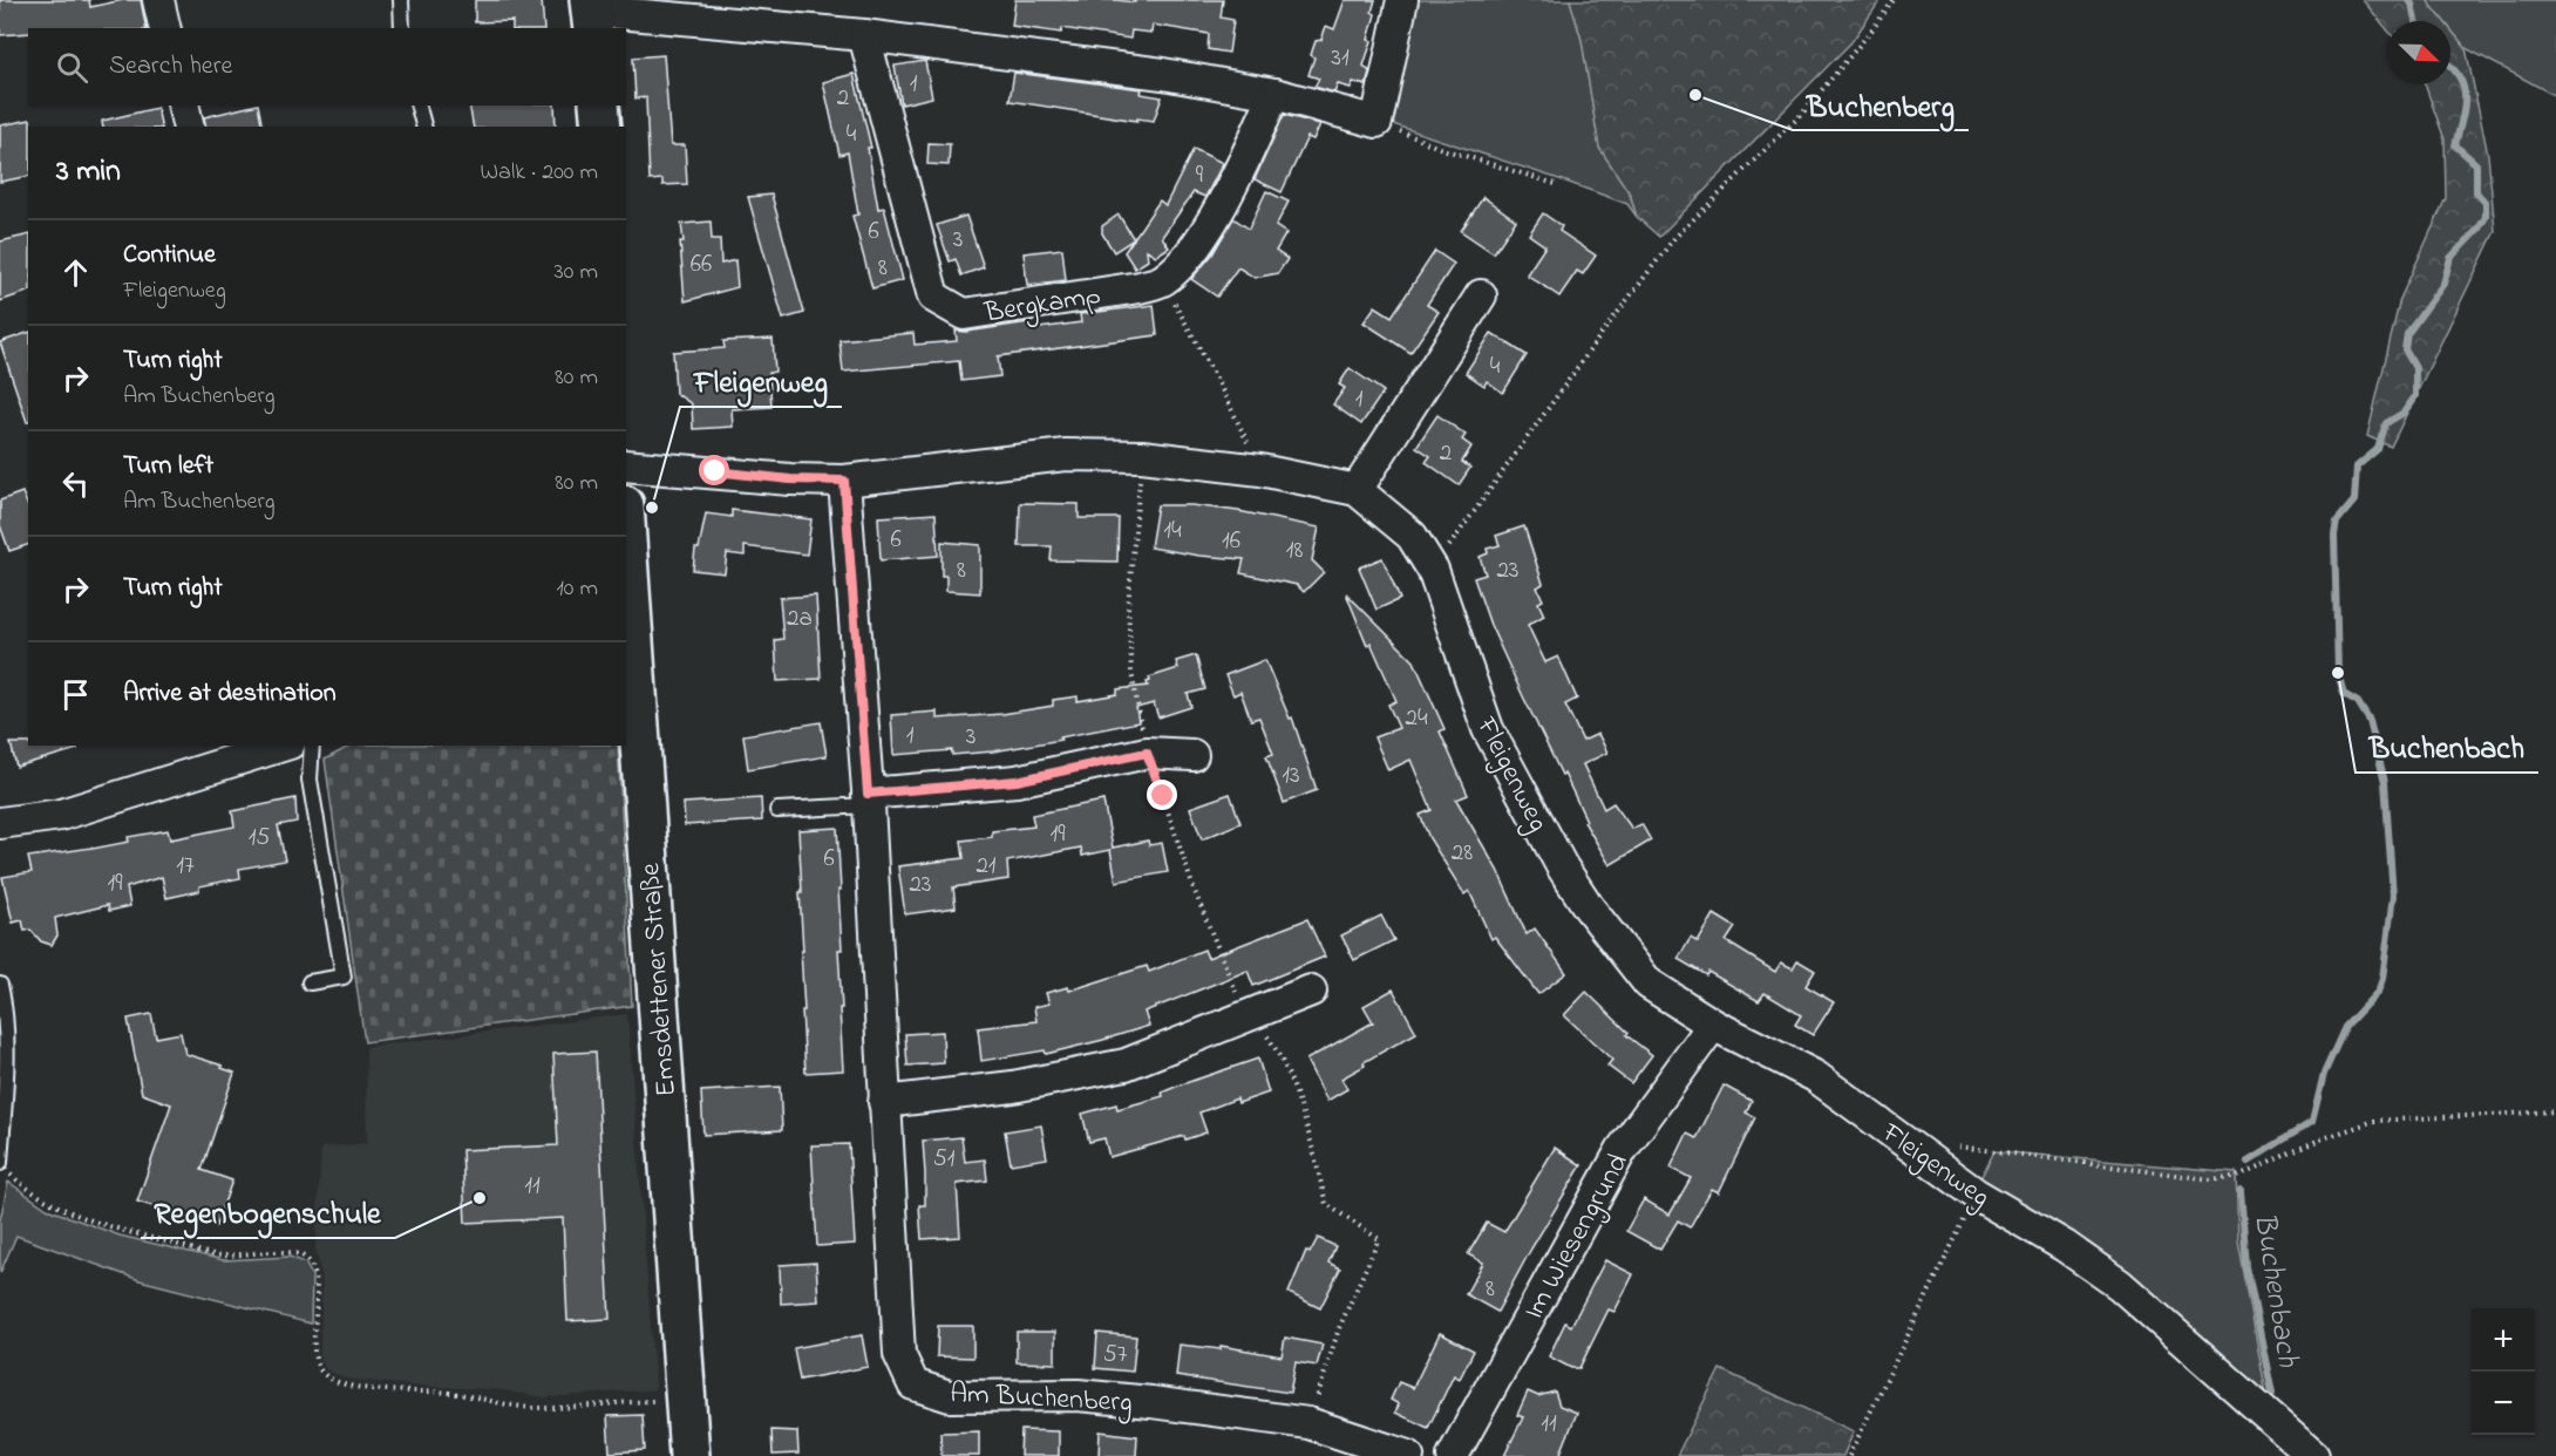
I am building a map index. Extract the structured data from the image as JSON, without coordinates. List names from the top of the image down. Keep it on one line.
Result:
{"streets":{"main road":["Emsdettener Straße"],"street":["Bergkamp","Fleigenweg","Im Wiesengrund","Am Buchenberg"]},"crossings":[["Fleigenweg","Im Wiesengrund"],["Fleigenweg","Am Buchenberg"]],"water":["Buchenbach"],"places":["Buchenberg","Fleigenweg","Buchenbach","Regenbogenschule"],"house_numbers":["31","1","2","4","9","6","3","66","8","4","1","2","14","6","16","18","8","23","2a","24","1","3","13","19","15","28","6","17","21","19","23","51","11","8","57","11"],"north":"bottom right","page":{"search":"Search here","heading":["3 min","Walk · 200 m"],"list":[["Continue","Fleigenweg","30 m"],["Turn right","Am Buchenberg","80 m"],["Turn left","Am Buchenberg","80 m"],["Turn right","10 m"],"Arrive at destination"],"map_buttons":["+","−"]}}
